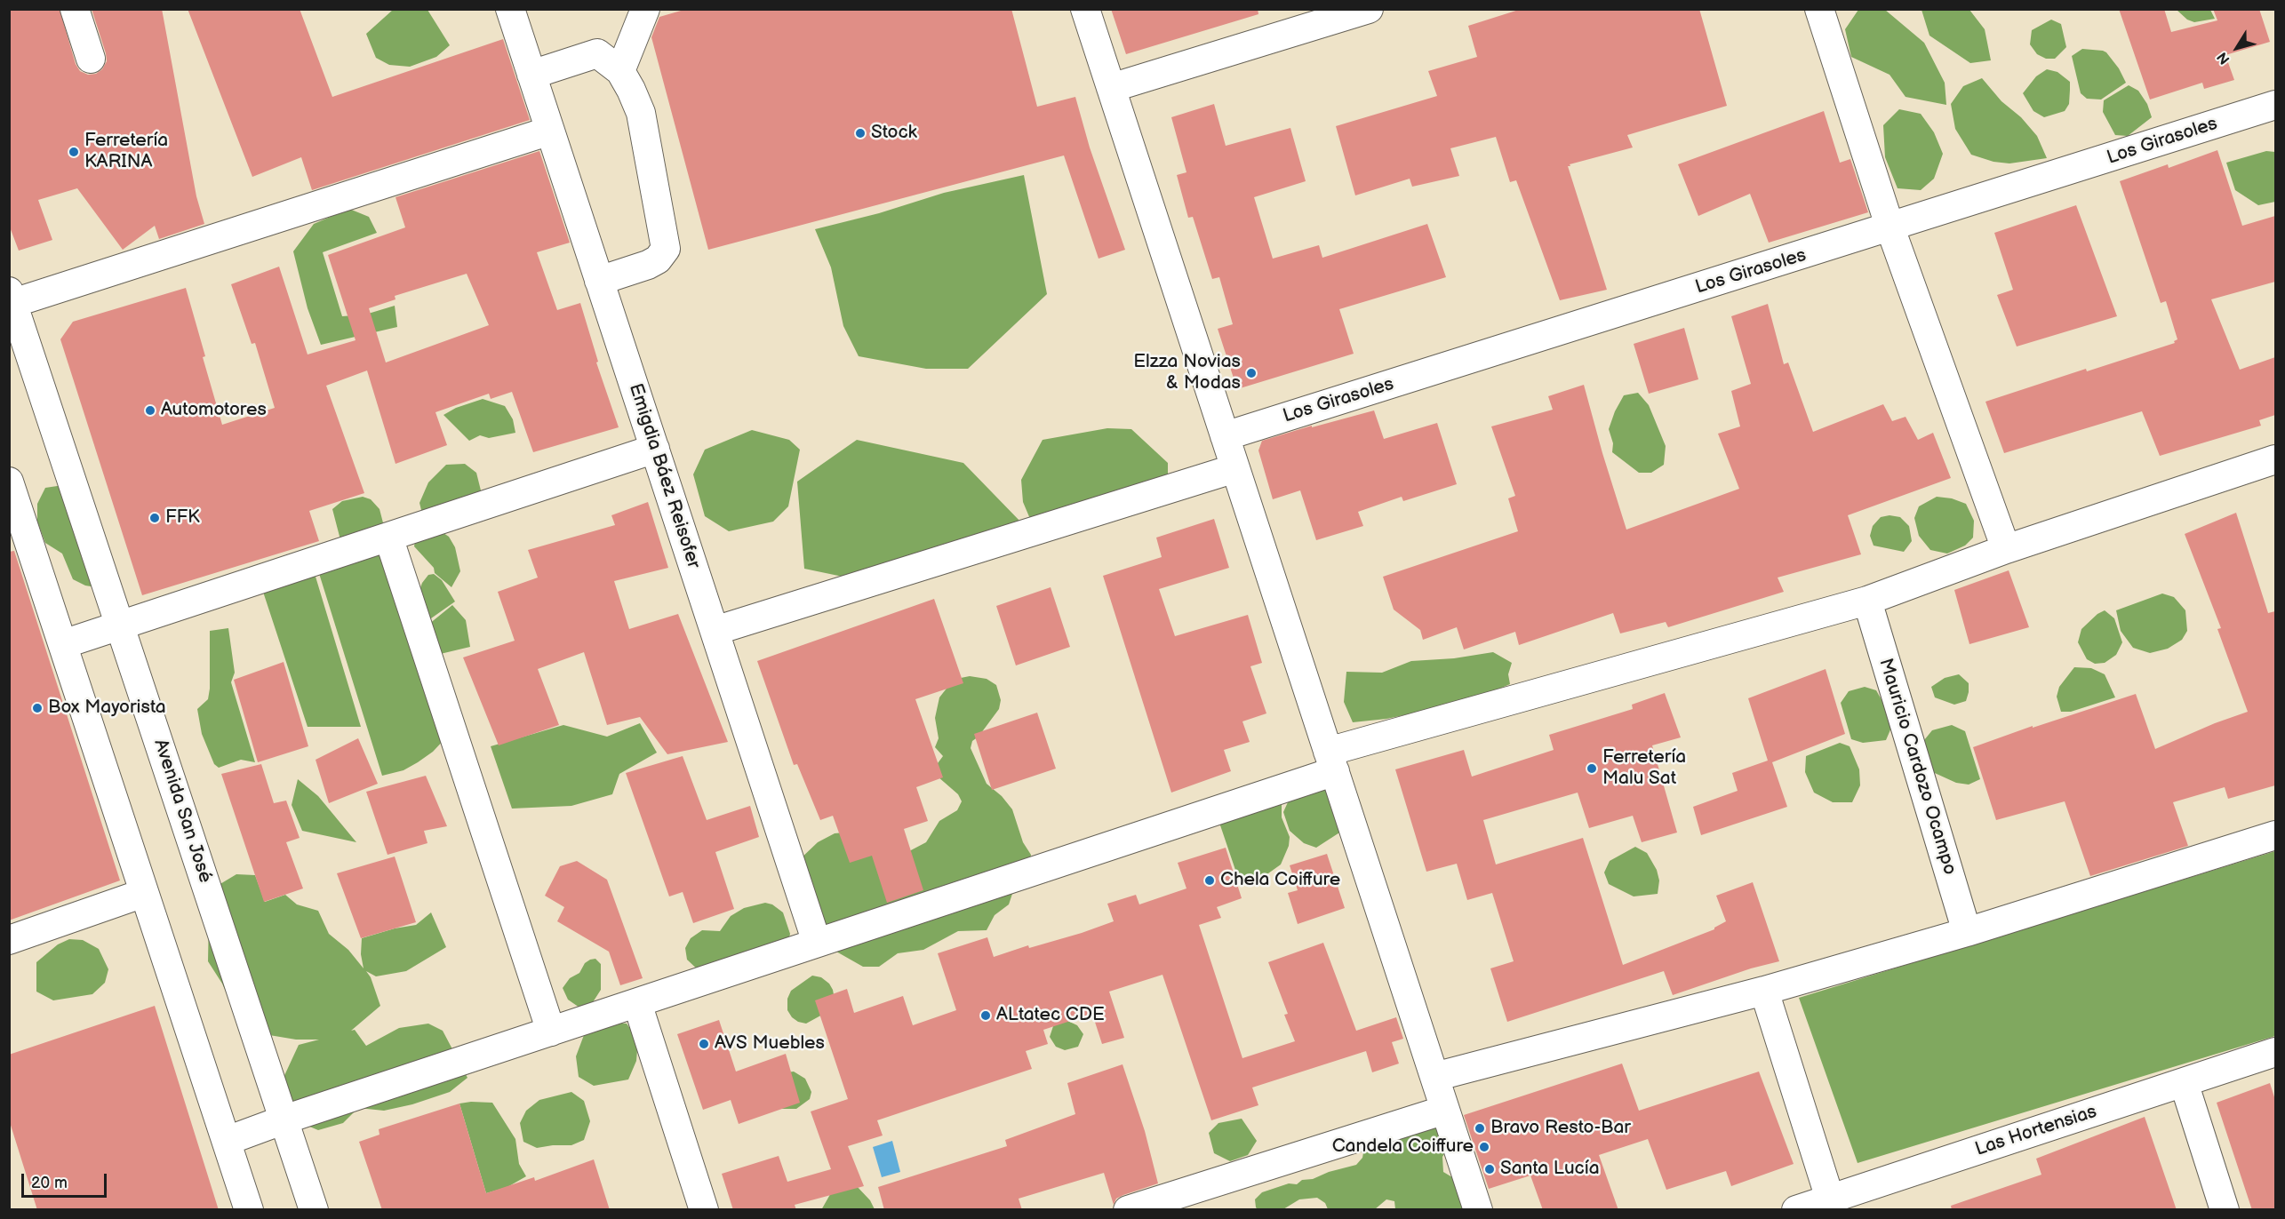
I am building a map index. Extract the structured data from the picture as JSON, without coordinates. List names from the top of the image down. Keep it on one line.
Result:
{"streets":{"street":["Los Girasoles","Emigdia Báez Reisofer","Mauricio Cardozo Ocampo","Avenida San José","Las Hortensias"]},"places":["Stock","Ferretería KARINA","Elzza Novias & Modas","Automotores","FFK","Box Mayorista","Ferretería Malu Sat","Chela Coiffure","ALtatec CDE","AVS Muebles","Bravo Resto-Bar","Candela Coiffure","Santa Lucía"],"scale_bar":"20 m","north":"bottom left"}
